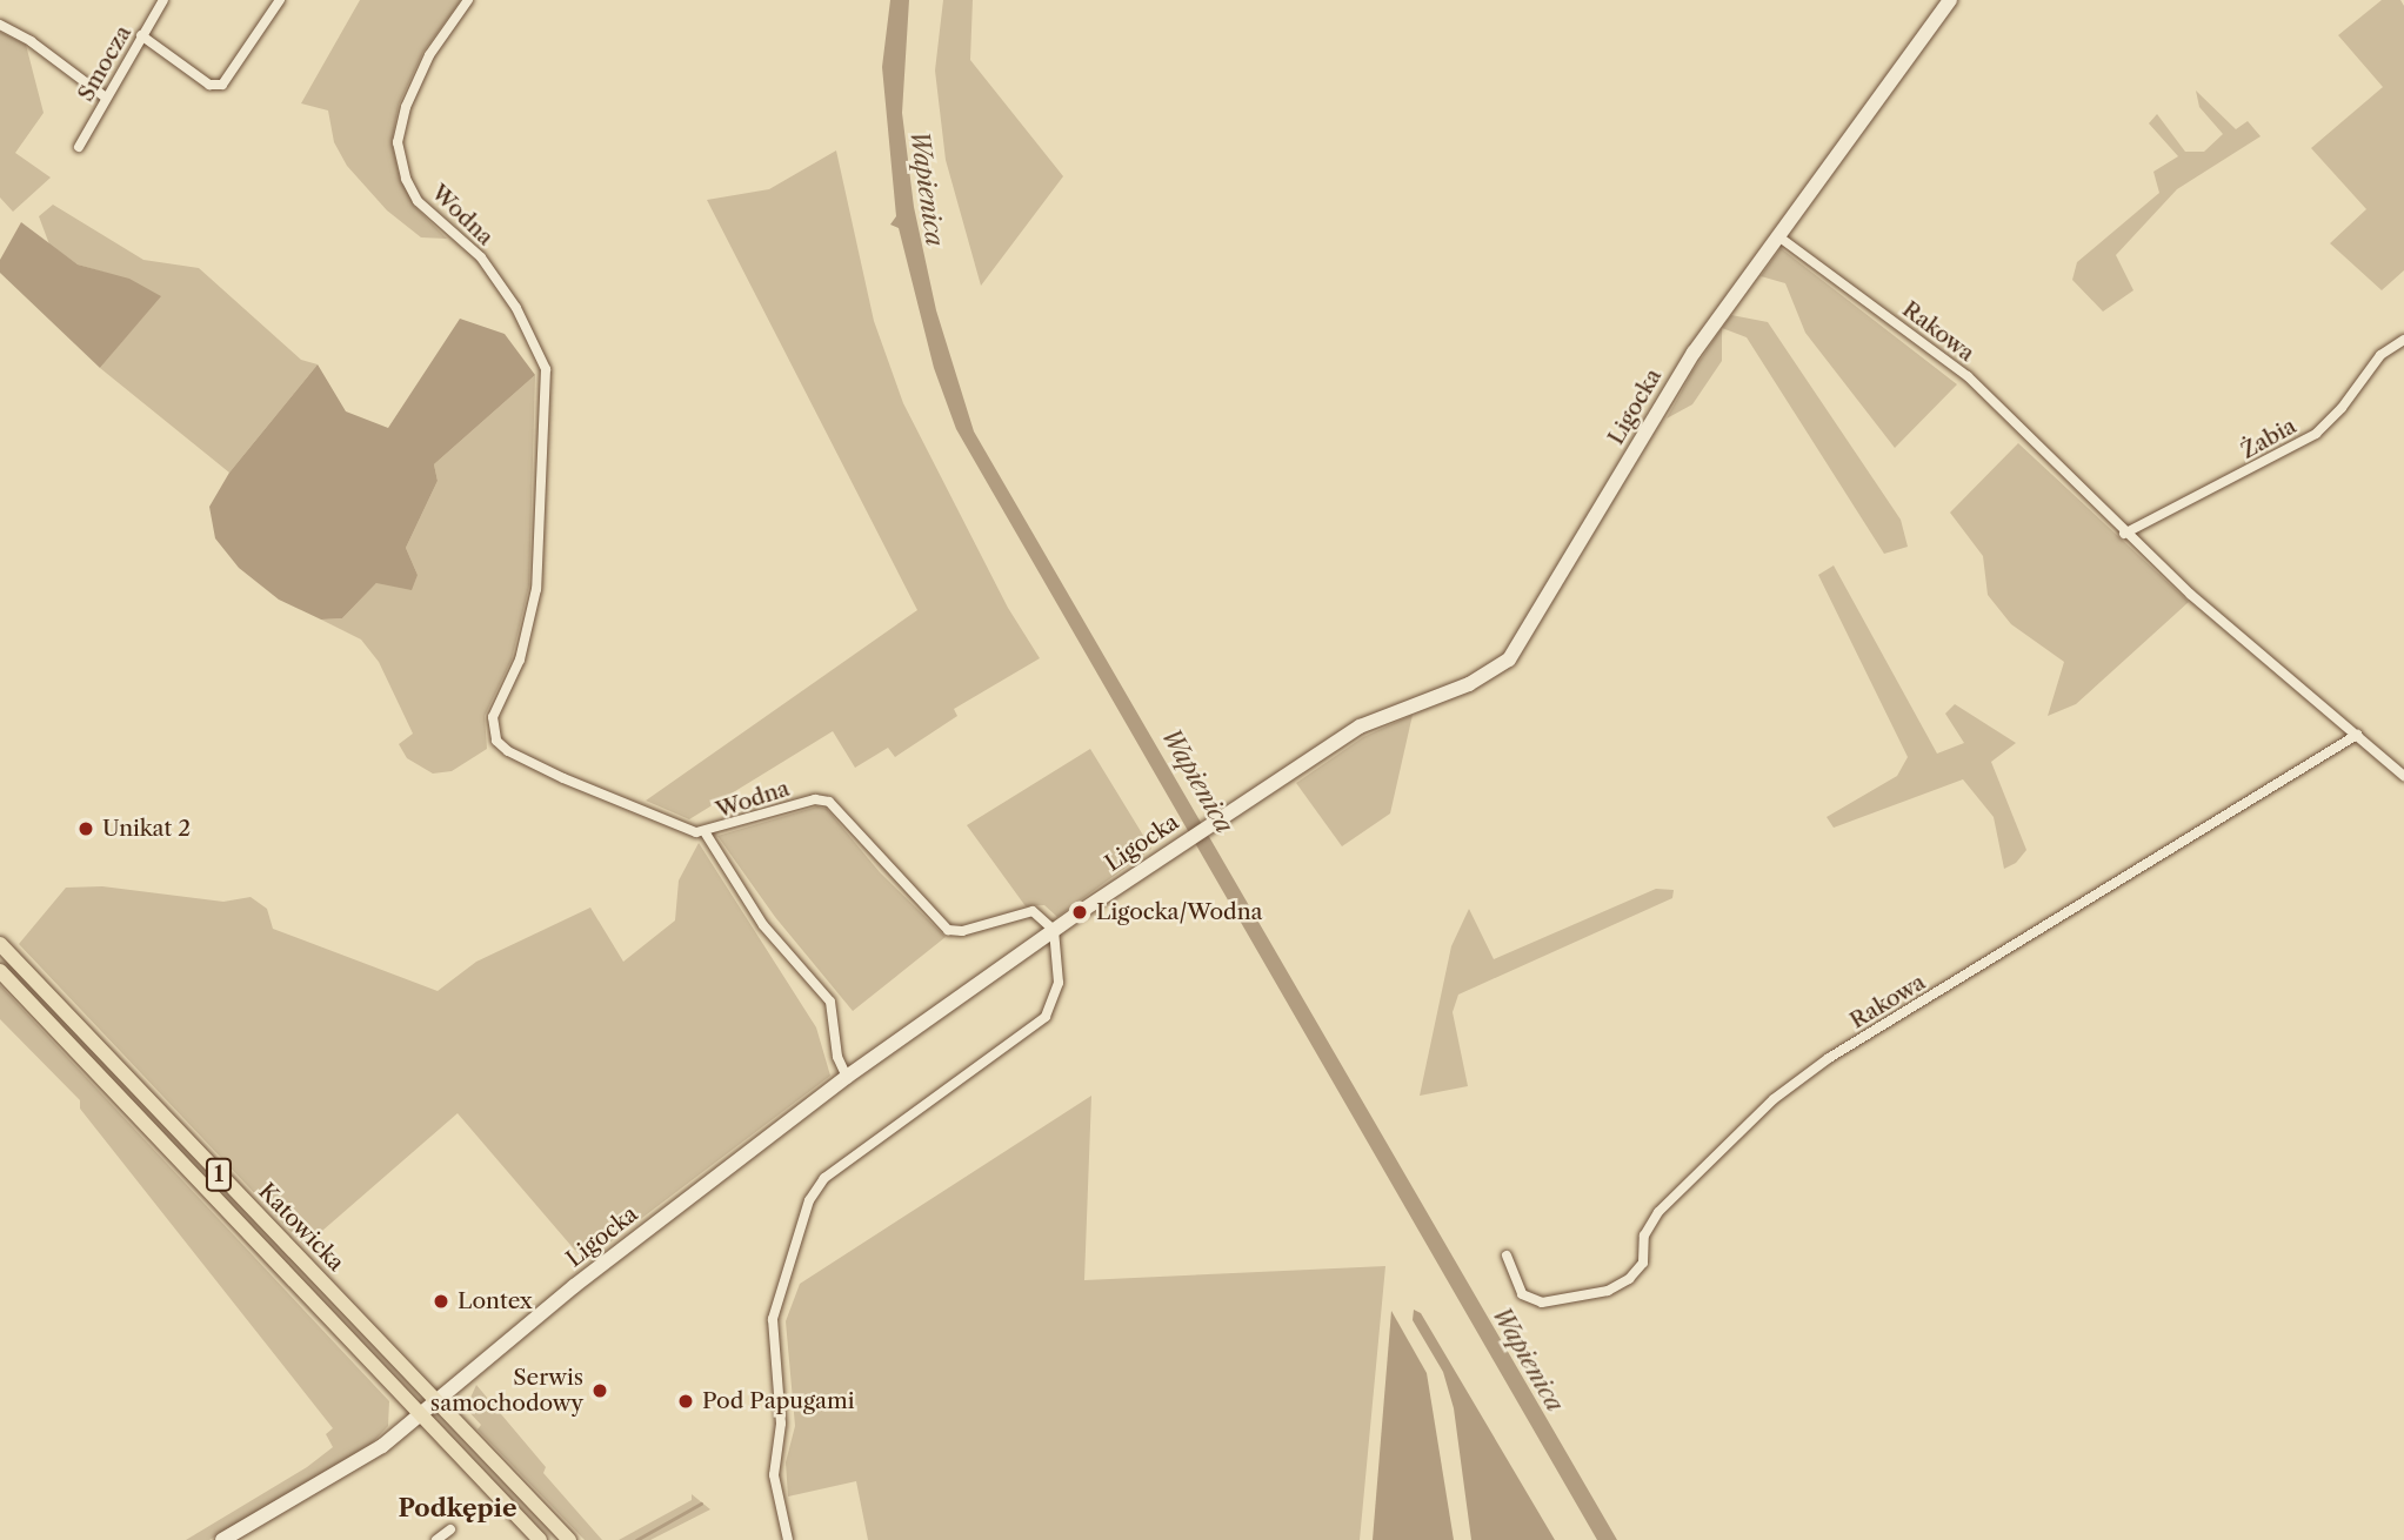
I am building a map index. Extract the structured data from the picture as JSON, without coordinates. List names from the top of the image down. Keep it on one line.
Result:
{"streets":{"main road":["1","Katowicka"],"street":["Smocza","Wodna","Rakowa","Ligocka","Żabia"]},"crossings":[["Wodna","Ligocka"],["Rakowa","Ligocka"],["Rakowa","Żabia"],["Ligocka","Katowicka"]],"districts":["Podkępie"],"water":["Wapienica"],"places":["Unikat 2","Ligocka/Wodna","Lontex","Serwis samochodowy","Pod Papugami"]}
